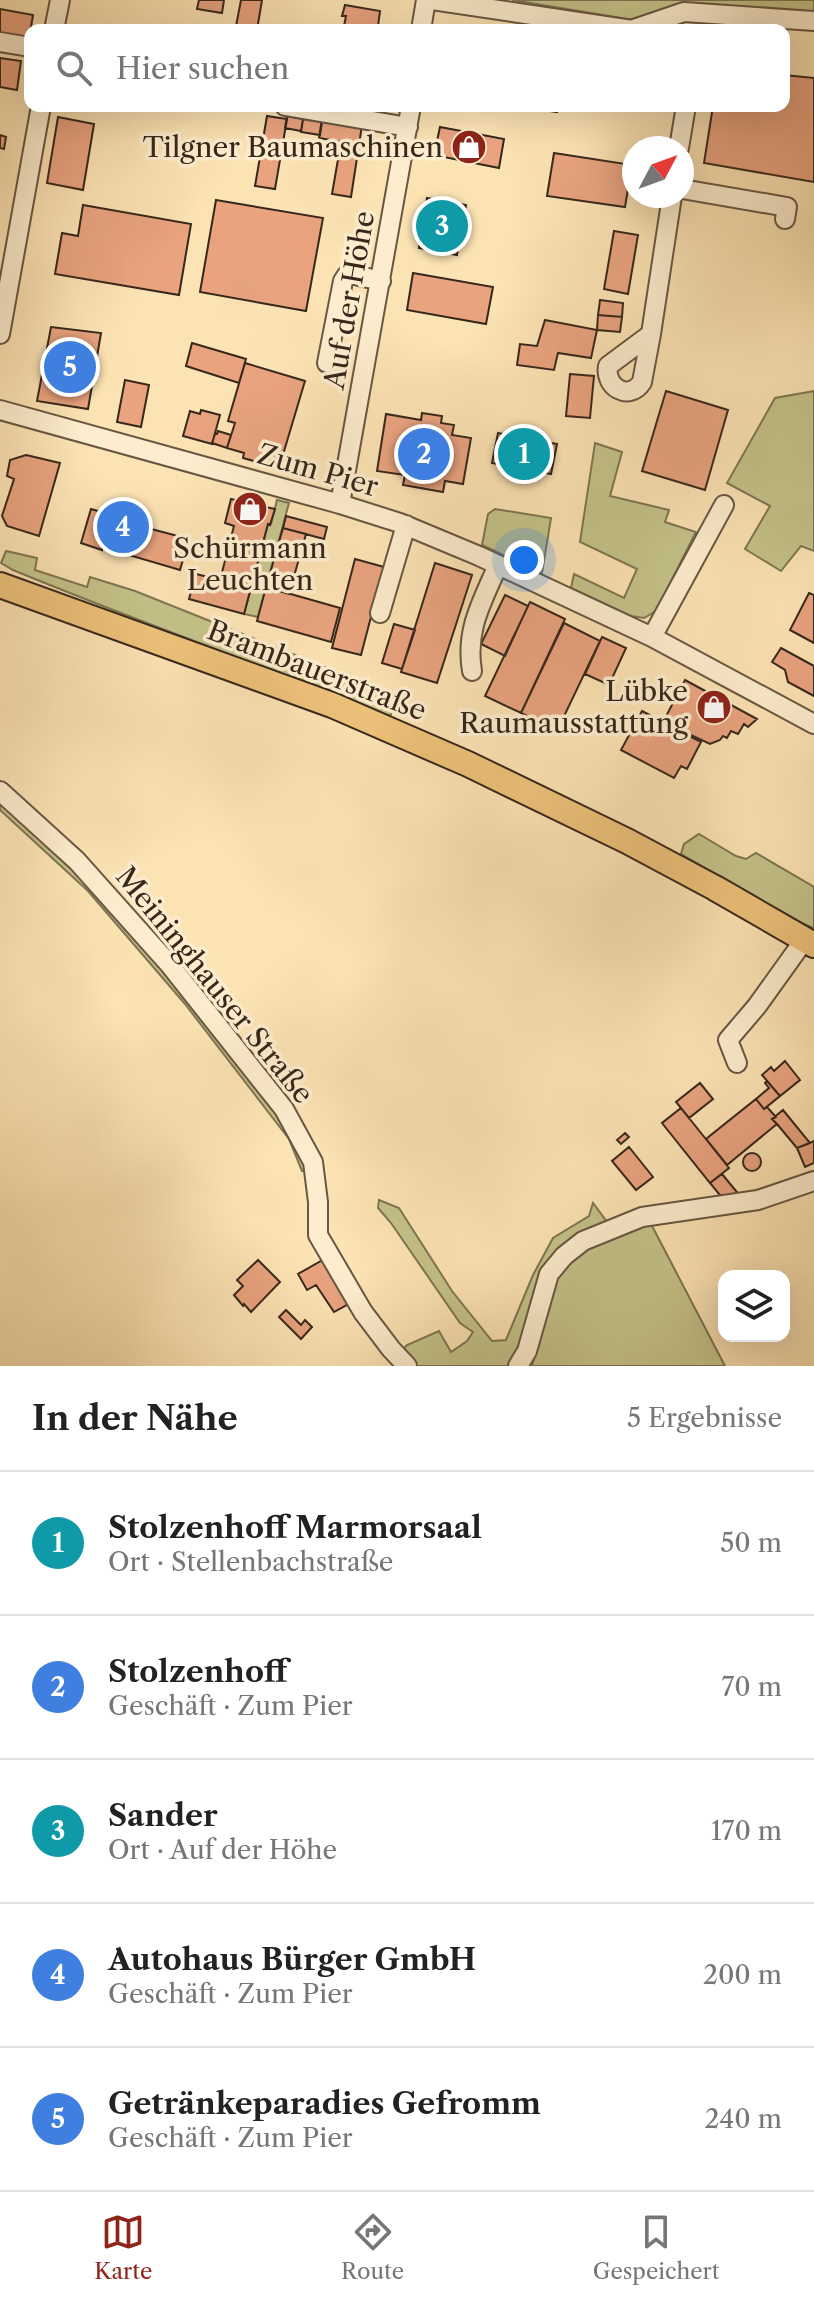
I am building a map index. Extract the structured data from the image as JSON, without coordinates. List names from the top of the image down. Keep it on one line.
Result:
{"streets":{"main road":["Brambauerstraße"],"street":["Auf der Höhe","Zum Pier","Meininghauser Straße"]},"crossings":[["Auf der Höhe","Zum Pier"]],"places":{"shop":["Tilgner Baumaschinen","Schürmann Leuchten","Lübke Raumausstattung"]},"north":"top right","page":{"search":"Hier suchen","pins":["3","5","1","2","4"],"heading":["In der Nähe","5 Ergebnisse"],"list":[{"mark":"1","name":"Stolzenhoff Marmorsaal","note":"Ort · Stellenbachstraße","value":"50 m"},{"mark":"2","name":"Stolzenhoff","note":"Geschäft · Zum Pier","value":"70 m"},{"mark":"3","name":"Sander","note":"Ort · Auf der Höhe","value":"170 m"},{"mark":"4","name":"Autohaus Bürger GmbH","note":"Geschäft · Zum Pier","value":"200 m"},{"mark":"5","name":"Getränkeparadies Gefromm","note":"Geschäft · Zum Pier","value":"240 m"}],"nav":["Karte","Route","Gespeichert"]}}
